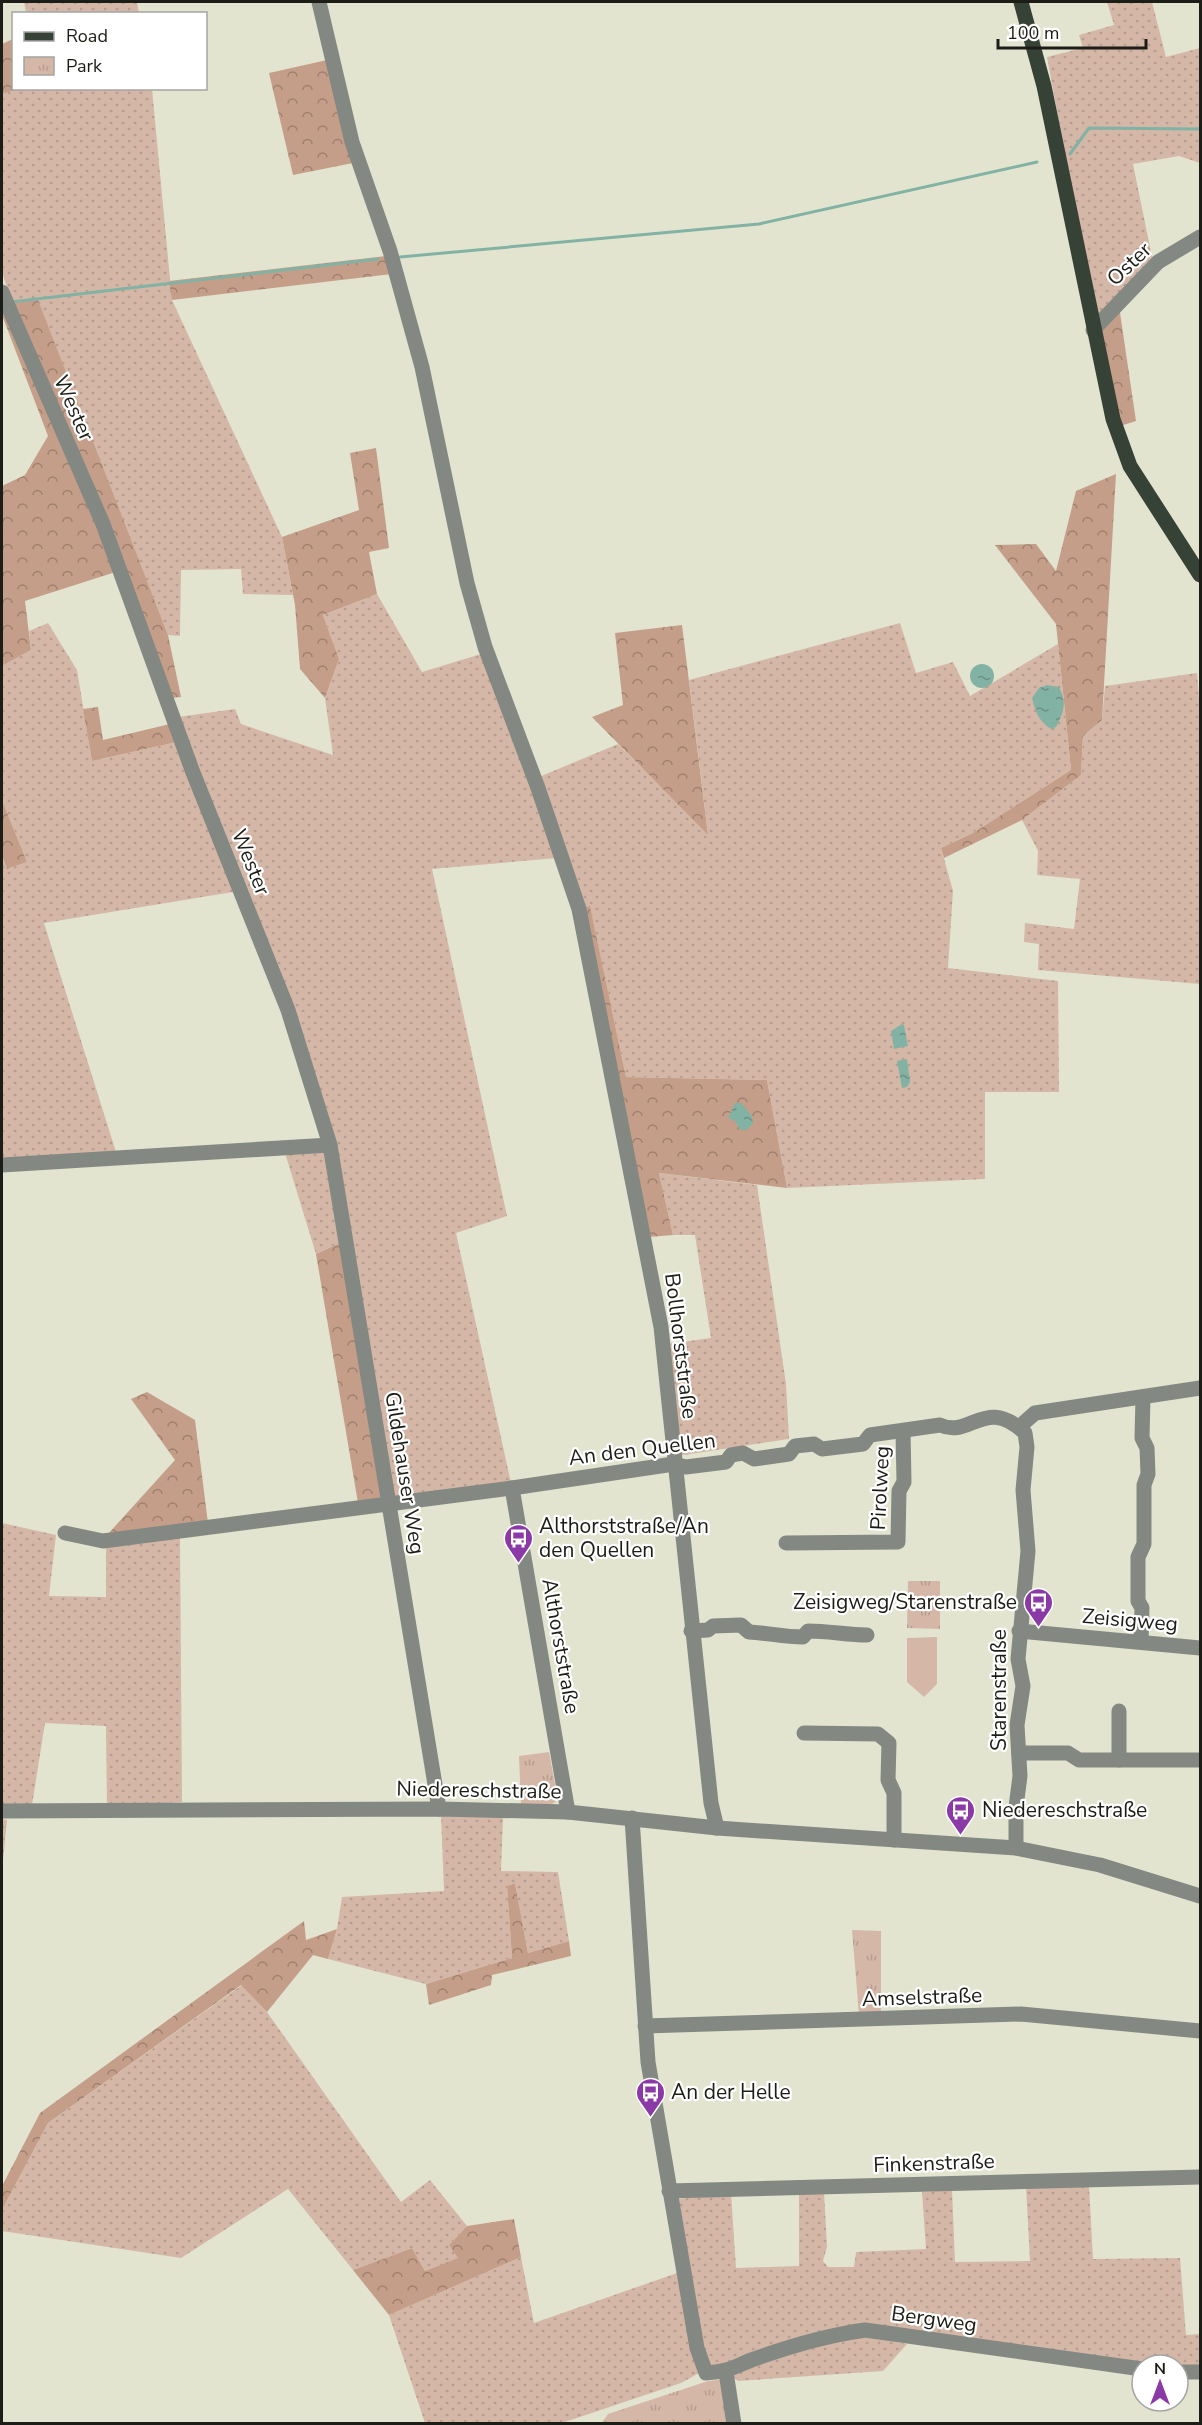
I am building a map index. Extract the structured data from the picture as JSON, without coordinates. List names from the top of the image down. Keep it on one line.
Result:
{"streets":{"street":["Oster","Wester","Bollhorststraße","An den Quellen","Gildehauser Weg","Pirolweg","Zeisigweg","Althorststraße","Starenstraße","Niedereschstraße","Amselstraße","Finkenstraße","Bergweg"]},"crossings":[["Wester","Gildehauser Weg"],["Bollhorststraße","An den Quellen"],["Bollhorststraße","Niedereschstraße"],["An den Quellen","Gildehauser Weg"],["An den Quellen","Pirolweg"],["An den Quellen","Althorststraße"],["An den Quellen","Starenstraße"],["Gildehauser Weg","Niedereschstraße"],["Zeisigweg","Starenstraße"],["Althorststraße","Niedereschstraße"],["Starenstraße","Niedereschstraße"]],"places":{"bus stop":["Althorststraße/An den Quellen","Zeisigweg/Starenstraße","Niedereschstraße","An der Helle"]},"legend":["Road","Park"],"scale_bar":"100 m","north":"top"}
